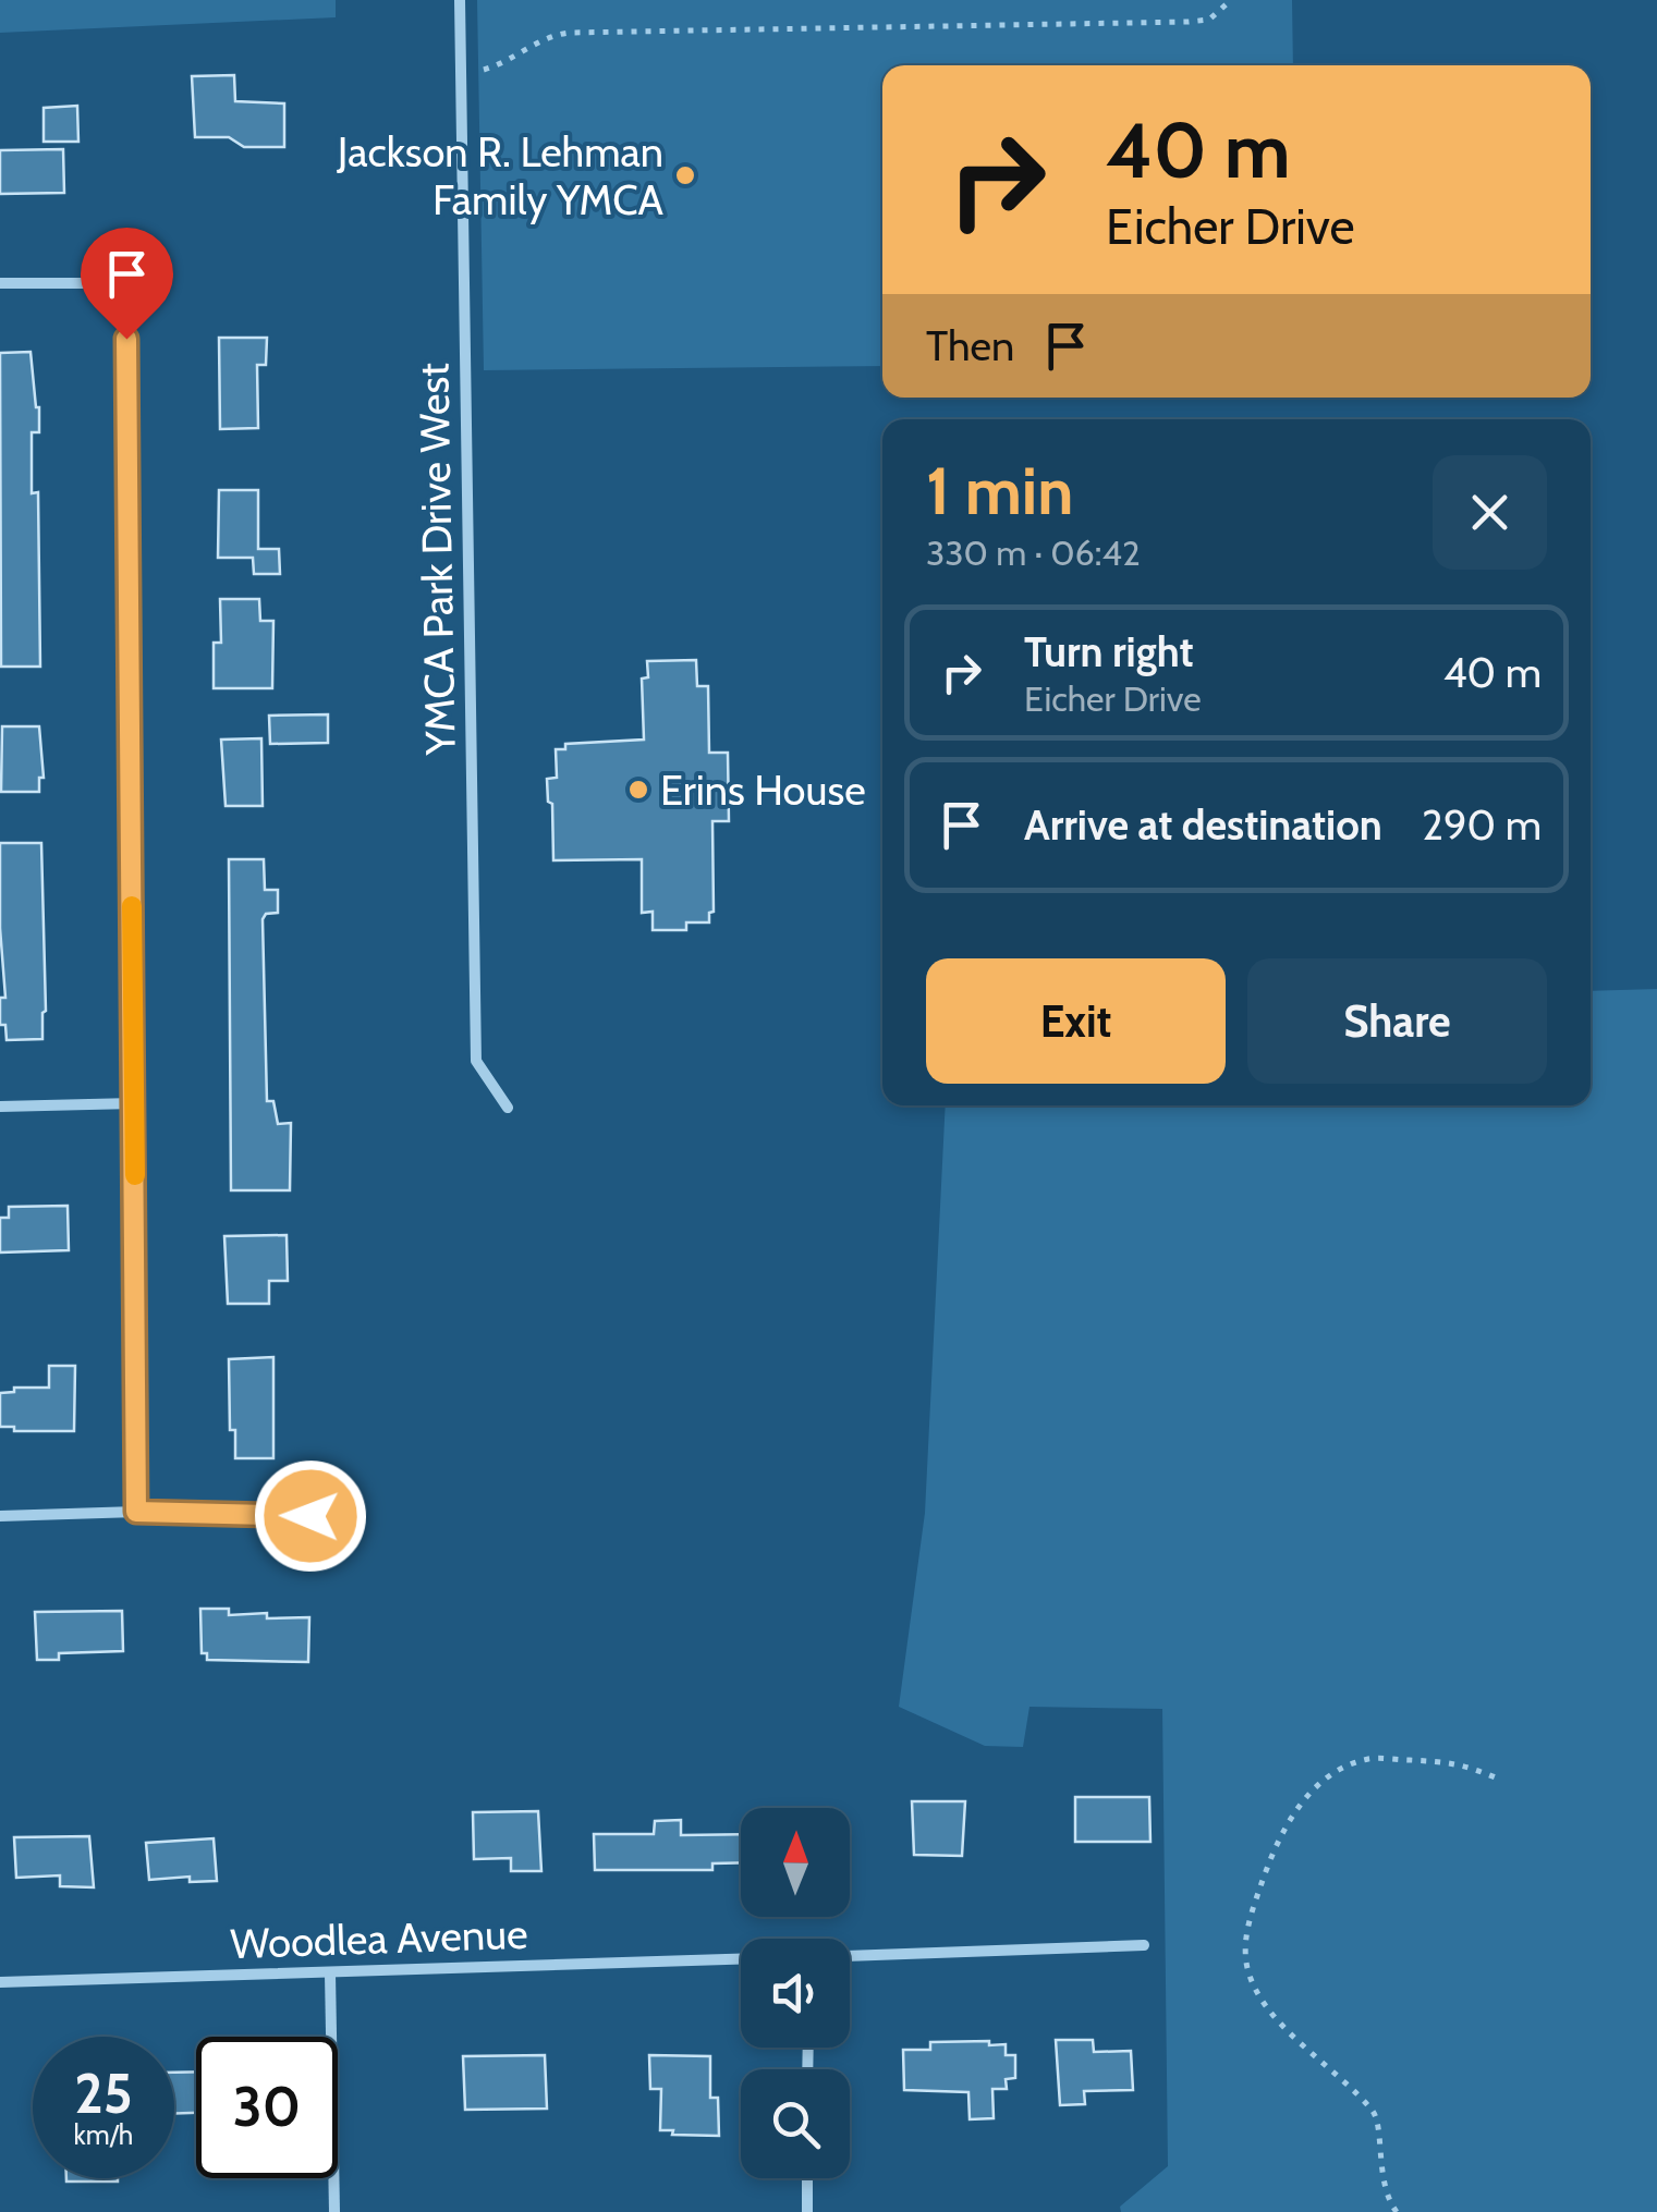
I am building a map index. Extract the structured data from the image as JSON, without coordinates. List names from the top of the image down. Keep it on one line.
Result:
{"streets":{"street":["YMCA Park Drive West","Woodlea Avenue"]},"places":["Jackson R. Lehman Family YMCA","Erins House"],"north":"top","page":{"turn":["40 m","Eicher Drive"],"then":"Then","heading":["1 min","330 m · 06:42"],"list":[{"name":"Turn right","note":"Eicher Drive","value":"40 m"},{"name":"Arrive at destination","value":"290 m"}],"buttons":["Exit","Share"],"speed":"25 km/h","limit":"30"}}
